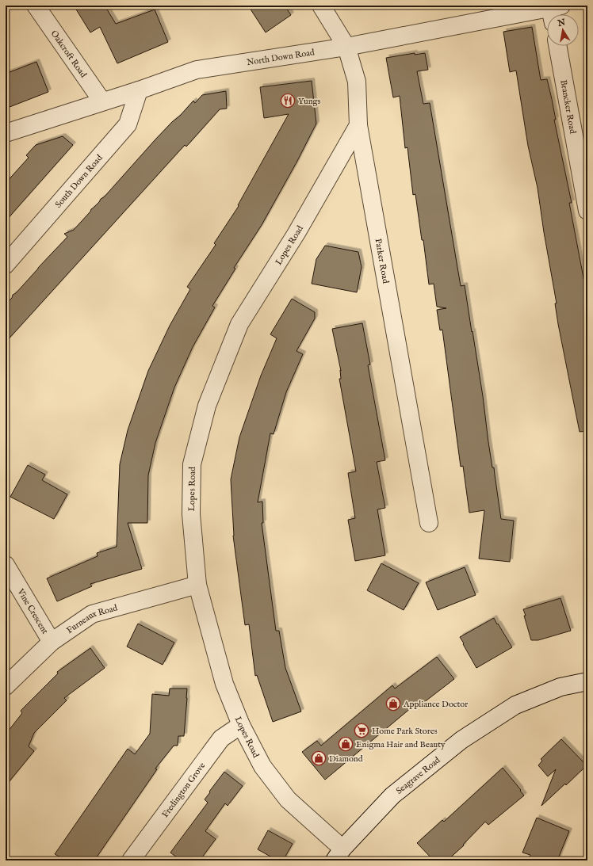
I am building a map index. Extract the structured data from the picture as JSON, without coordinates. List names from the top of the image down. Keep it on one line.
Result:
{"streets":{"street":["Oakcroft Road","North Down Road","Brancker Road","South Down Road","Lopes Road","Parker Road","Vine Crescent","Furneaux Road","Seagrave Road","Fredington Grove"]},"crossings":[["Oakcroft Road","North Down Road"],["North Down Road","South Down Road"],["North Down Road","Parker Road"],["Lopes Road","Parker Road"],["Lopes Road","Furneaux Road"],["Lopes Road","Seagrave Road"],["Lopes Road","Fredington Grove"],["Vine Crescent","Furneaux Road"]],"places":{"restaurant":["Yungs"],"shop":["Appliance Doctor","Enigma Hair and Beauty","Diamond"],"supermarket":["Home Park Stores"]},"north":"top"}
